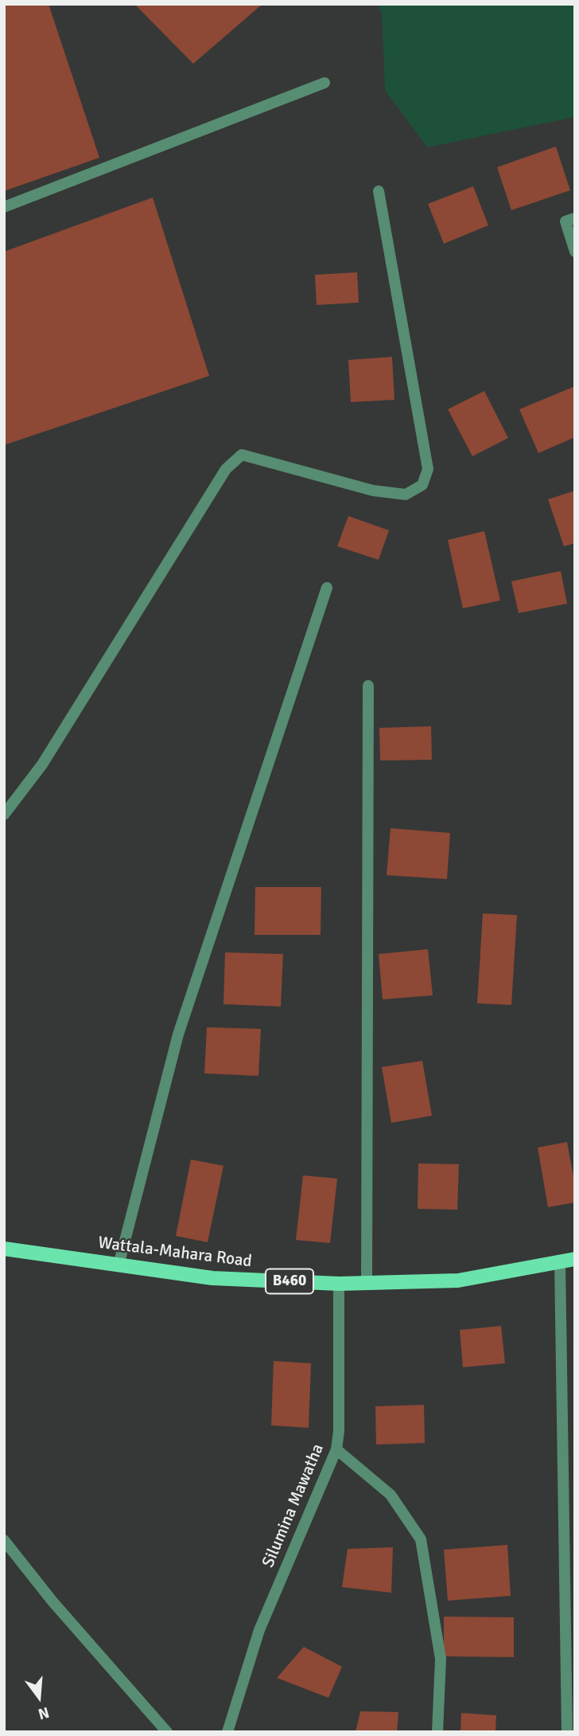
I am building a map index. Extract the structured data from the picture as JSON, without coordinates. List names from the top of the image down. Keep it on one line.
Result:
{"streets":{"main road":["Wattala-Mahara Road","B460"],"street":["Silumina Mawatha"]},"crossings":[["Wattala-Mahara Road","Silumina Mawatha"]],"north":"bottom"}
